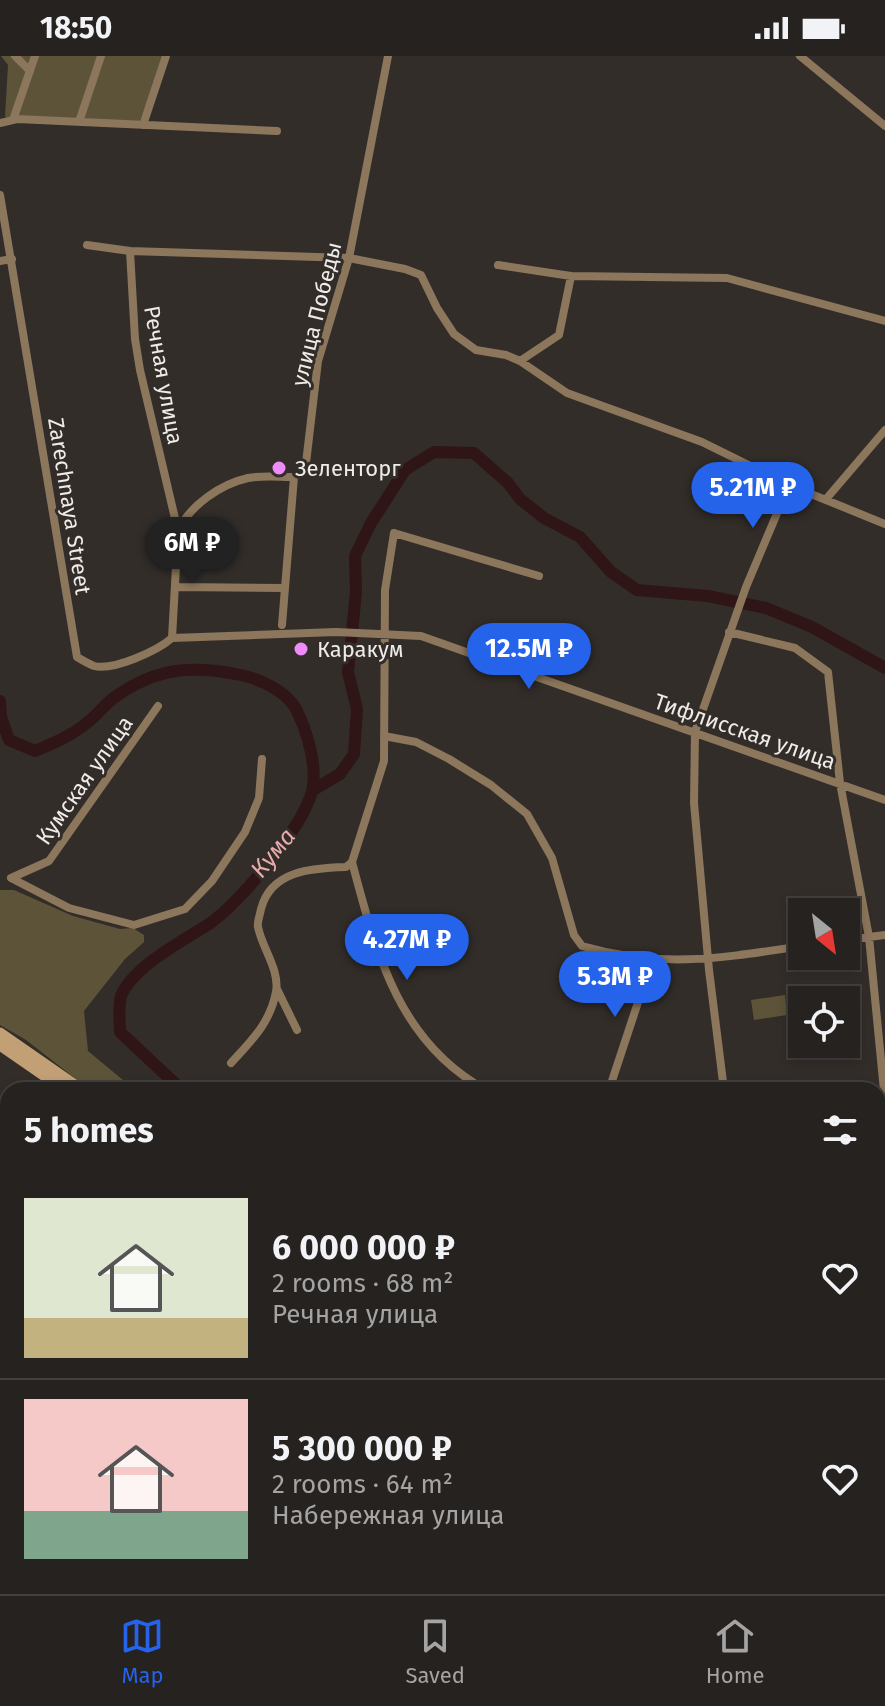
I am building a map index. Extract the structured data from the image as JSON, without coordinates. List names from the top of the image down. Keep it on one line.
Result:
{"streets":{"street":["улица Победы","Речная улица","Zarechnaya Street","Тифлисская улица","Кумская улица"]},"crossings":[["Речная улица","Zarechnaya Street"],["Речная улица","Тифлисская улица"],["Zarechnaya Street","Тифлисская улица"]],"water":["Кума"],"places":["Зеленторг","Каракум"],"north":"bottom right","page":{"status":"18:50","price":["5.21M ₽","6M ₽","12.5M ₽","4.27M ₽","5.3M ₽"],"heading":"5 homes","list":[{"name":"6 000 000 ₽","note":"2 rooms · 68 m² · Речная улица"},{"name":"5 300 000 ₽","note":"2 rooms · 64 m² · Набережная улица"}],"tabs":["Map","Saved","Home"]}}
